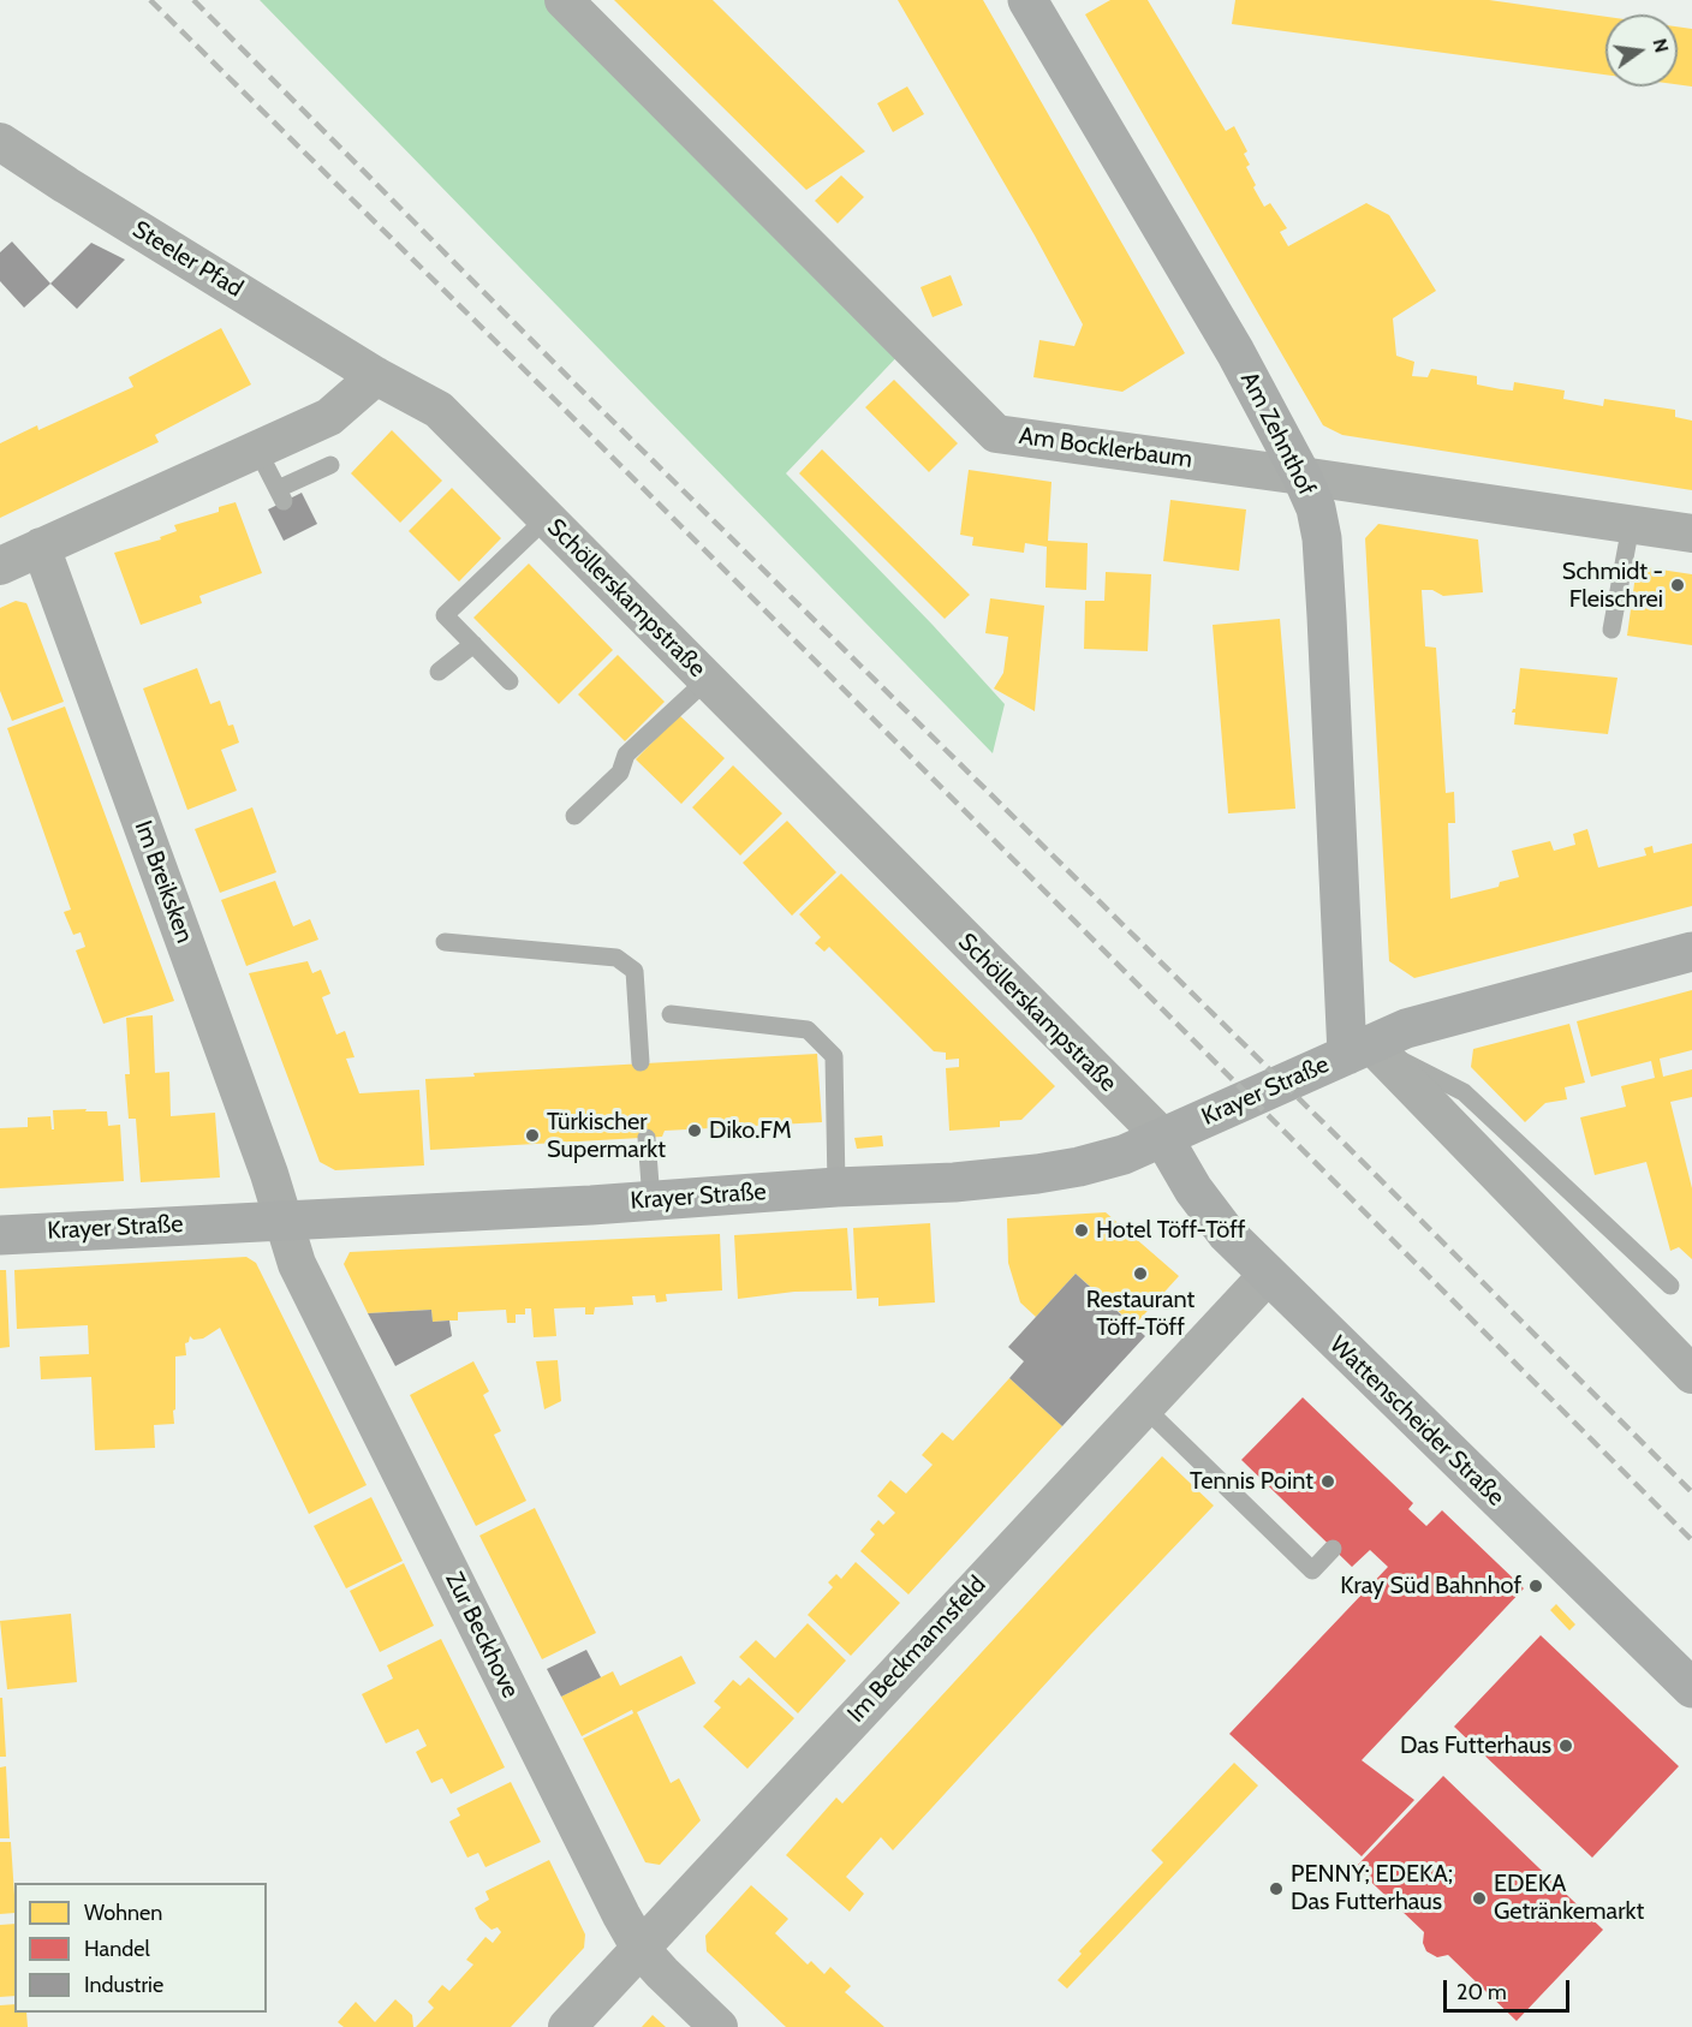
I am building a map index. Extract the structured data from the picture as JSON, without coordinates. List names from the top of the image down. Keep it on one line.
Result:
{"streets":{"main road":["Am Zehnthof","Krayer Straße","Wattenscheider Straße"],"street":["Steeler Pfad","Am Bocklerbaum","Schöllerskampstraße","Im Breiksken","Zur Beckhove","Im Beckmannsfeld"]},"crossings":[["Steeler Pfad","Schöllerskampstraße"],["Am Zehnthof","Am Bocklerbaum"],["Am Zehnthof","Krayer Straße"],["Schöllerskampstraße","Krayer Straße"],["Schöllerskampstraße","Wattenscheider Straße"],["Im Breiksken","Krayer Straße"],["Im Breiksken","Zur Beckhove"],["Krayer Straße","Wattenscheider Straße"],["Krayer Straße","Zur Beckhove"],["Wattenscheider Straße","Im Beckmannsfeld"],["Zur Beckhove","Im Beckmannsfeld"]],"places":["Schmidt - Fleischrei","Diko.FM","Türkischer Supermarkt","Hotel Töff-Töff","Restaurant Töff-Töff","Tennis Point","Kray Süd Bahnhof","Das Futterhaus","PENNY; EDEKA; Das Futterhaus","EDEKA Getränkemarkt"],"legend":["Wohnen","Handel","Industrie"],"scale_bar":"20 m","north":"right"}
